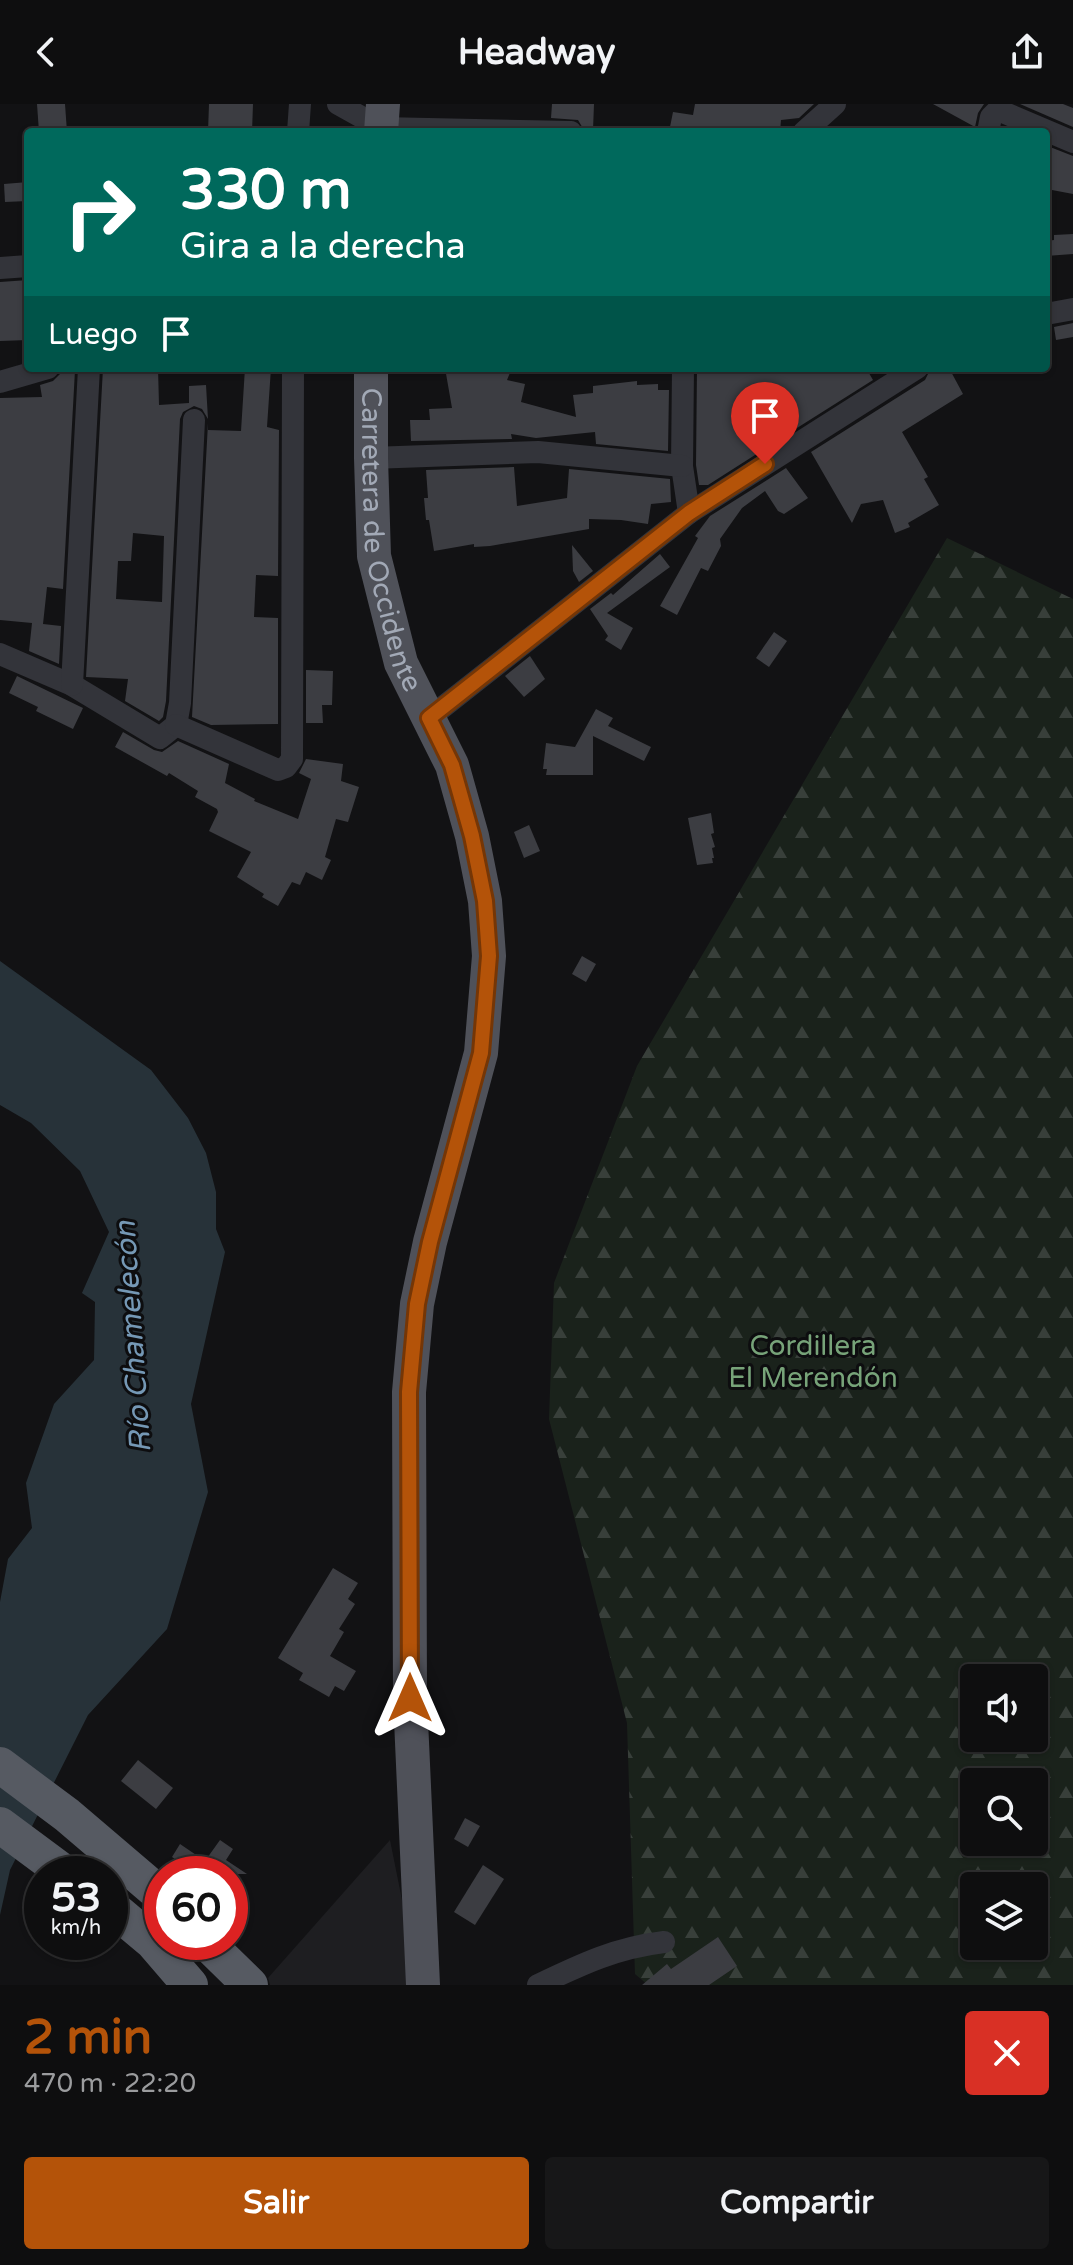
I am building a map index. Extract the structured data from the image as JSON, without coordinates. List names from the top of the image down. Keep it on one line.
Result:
{"streets":{"main road":["Carretera de Occidente"]},"water":["Río Chamelecón"],"parks":["Cordillera El Merendón"],"page":{"header":"Headway","turn":["330 m","Gira a la derecha"],"then":"Luego","speed":"53 km/h","limit":"60","heading":["2 min","470 m · 22:20"],"buttons":["Salir","Compartir"]}}
